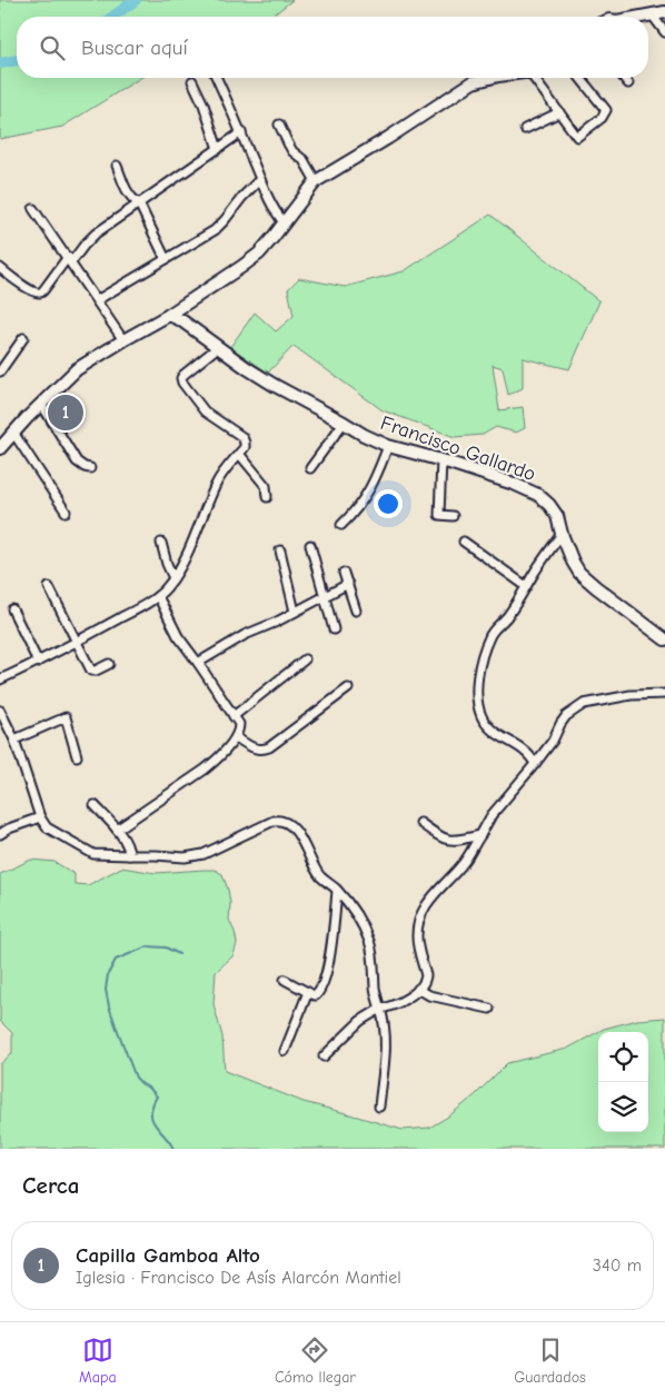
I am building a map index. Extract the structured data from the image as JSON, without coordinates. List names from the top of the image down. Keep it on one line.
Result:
{"streets":{"street":["Francisco Gallardo"]},"page":{"search":"Buscar aquí","pins":"1","heading":"Cerca","list":[{"mark":"1","name":"Capilla Gamboa Alto","note":"Iglesia · Francisco De Asís Alarcón Mantiel","value":"340 m"}],"nav":["Mapa","Cómo llegar","Guardados"]}}
